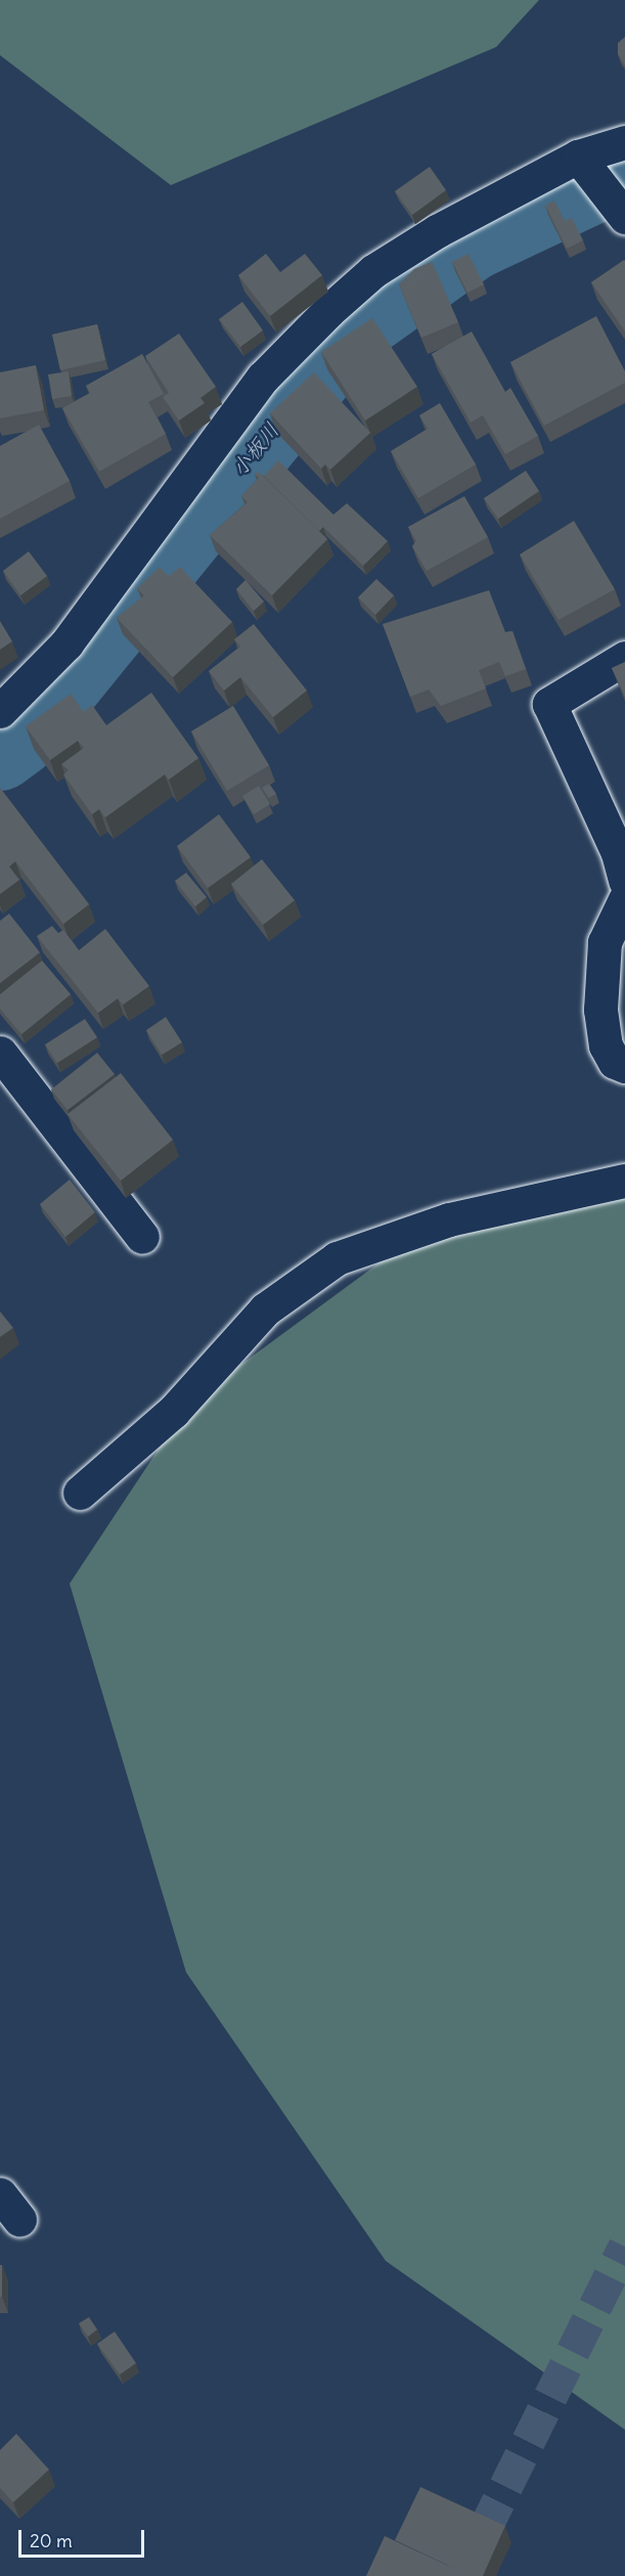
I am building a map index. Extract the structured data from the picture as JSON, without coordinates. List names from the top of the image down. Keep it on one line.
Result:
{"water":["小板川"],"scale_bar":"20 m"}
